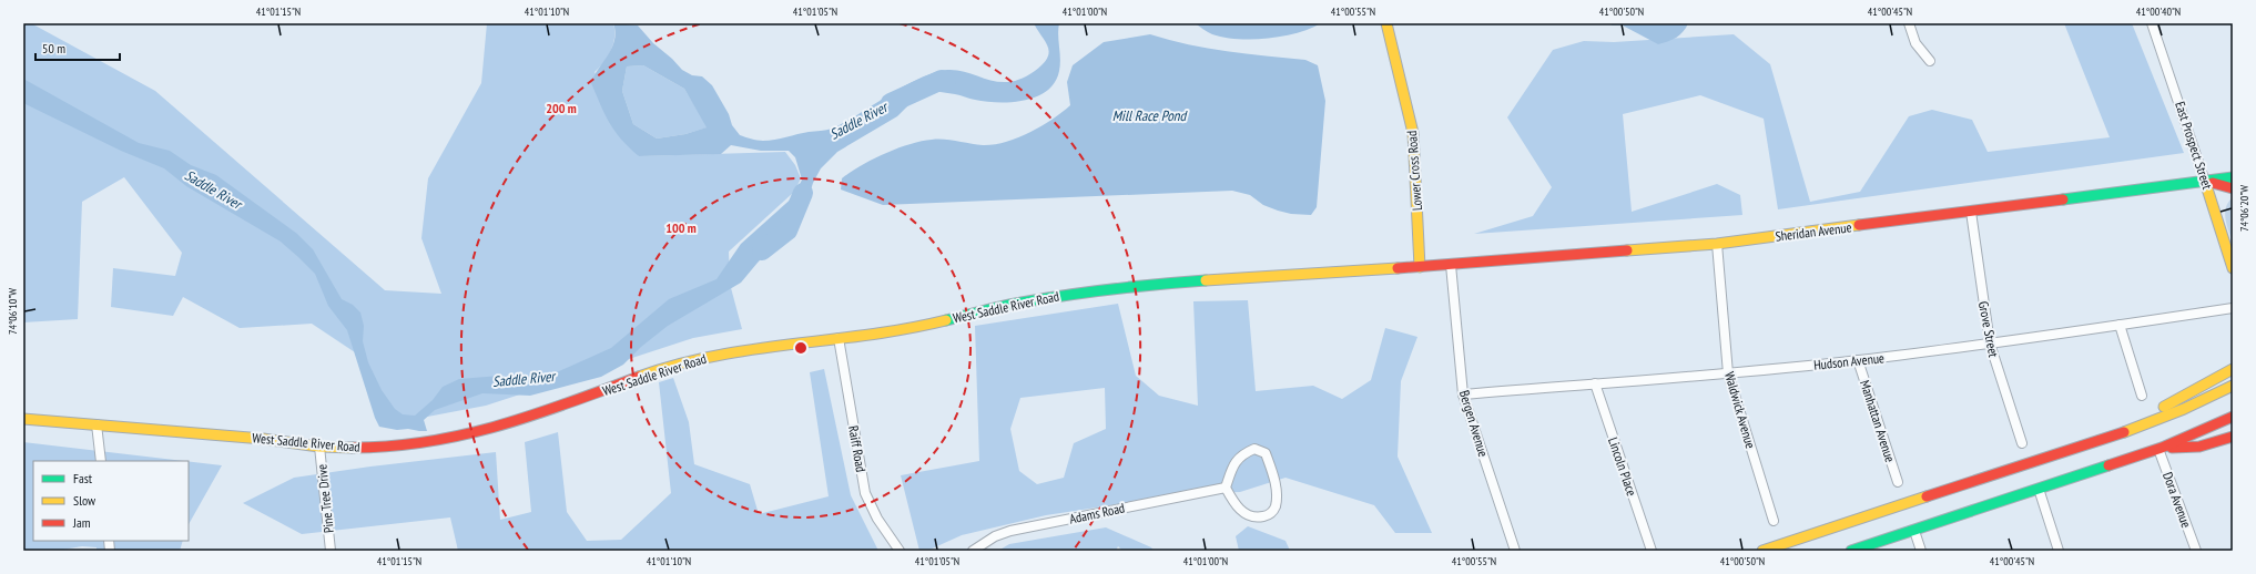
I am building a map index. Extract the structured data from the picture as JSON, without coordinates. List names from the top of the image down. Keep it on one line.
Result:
{"streets":{"main road":["East Prospect Street","Lower Cross Road","Sheridan Avenue","West Saddle River Road"],"street":["Grove Street","Hudson Avenue","Waldwick Avenue","Manhattan Avenue","Bergen Avenue","Raiff Road","Lincoln Place","Pine Tree Drive","Dora Avenue","Adams Road"]},"crossings":[["East Prospect Street","Sheridan Avenue"],["Lower Cross Road","Sheridan Avenue"],["Lower Cross Road","West Saddle River Road"],["Sheridan Avenue","West Saddle River Road"],["Sheridan Avenue","Grove Street"],["Sheridan Avenue","Waldwick Avenue"],["Sheridan Avenue","Bergen Avenue"],["West Saddle River Road","Raiff Road"],["West Saddle River Road","Pine Tree Drive"],["Grove Street","Hudson Avenue"],["Hudson Avenue","Waldwick Avenue"],["Hudson Avenue","Manhattan Avenue"],["Hudson Avenue","Bergen Avenue"],["Hudson Avenue","Lincoln Place"]],"water":["Mill Race Pond","Saddle River"],"legend":["Fast","Slow","Jam"],"scale_bar":"50 m","coordinates":["41°01'15\"N","41°01'10\"N","41°01'05\"N","41°01'00\"N","41°00'55\"N","41°00'50\"N","41°00'45\"N","41°00'40\"N","74°06'20\"W","74°06'10\"W"],"rings":["200 m","100 m"]}
